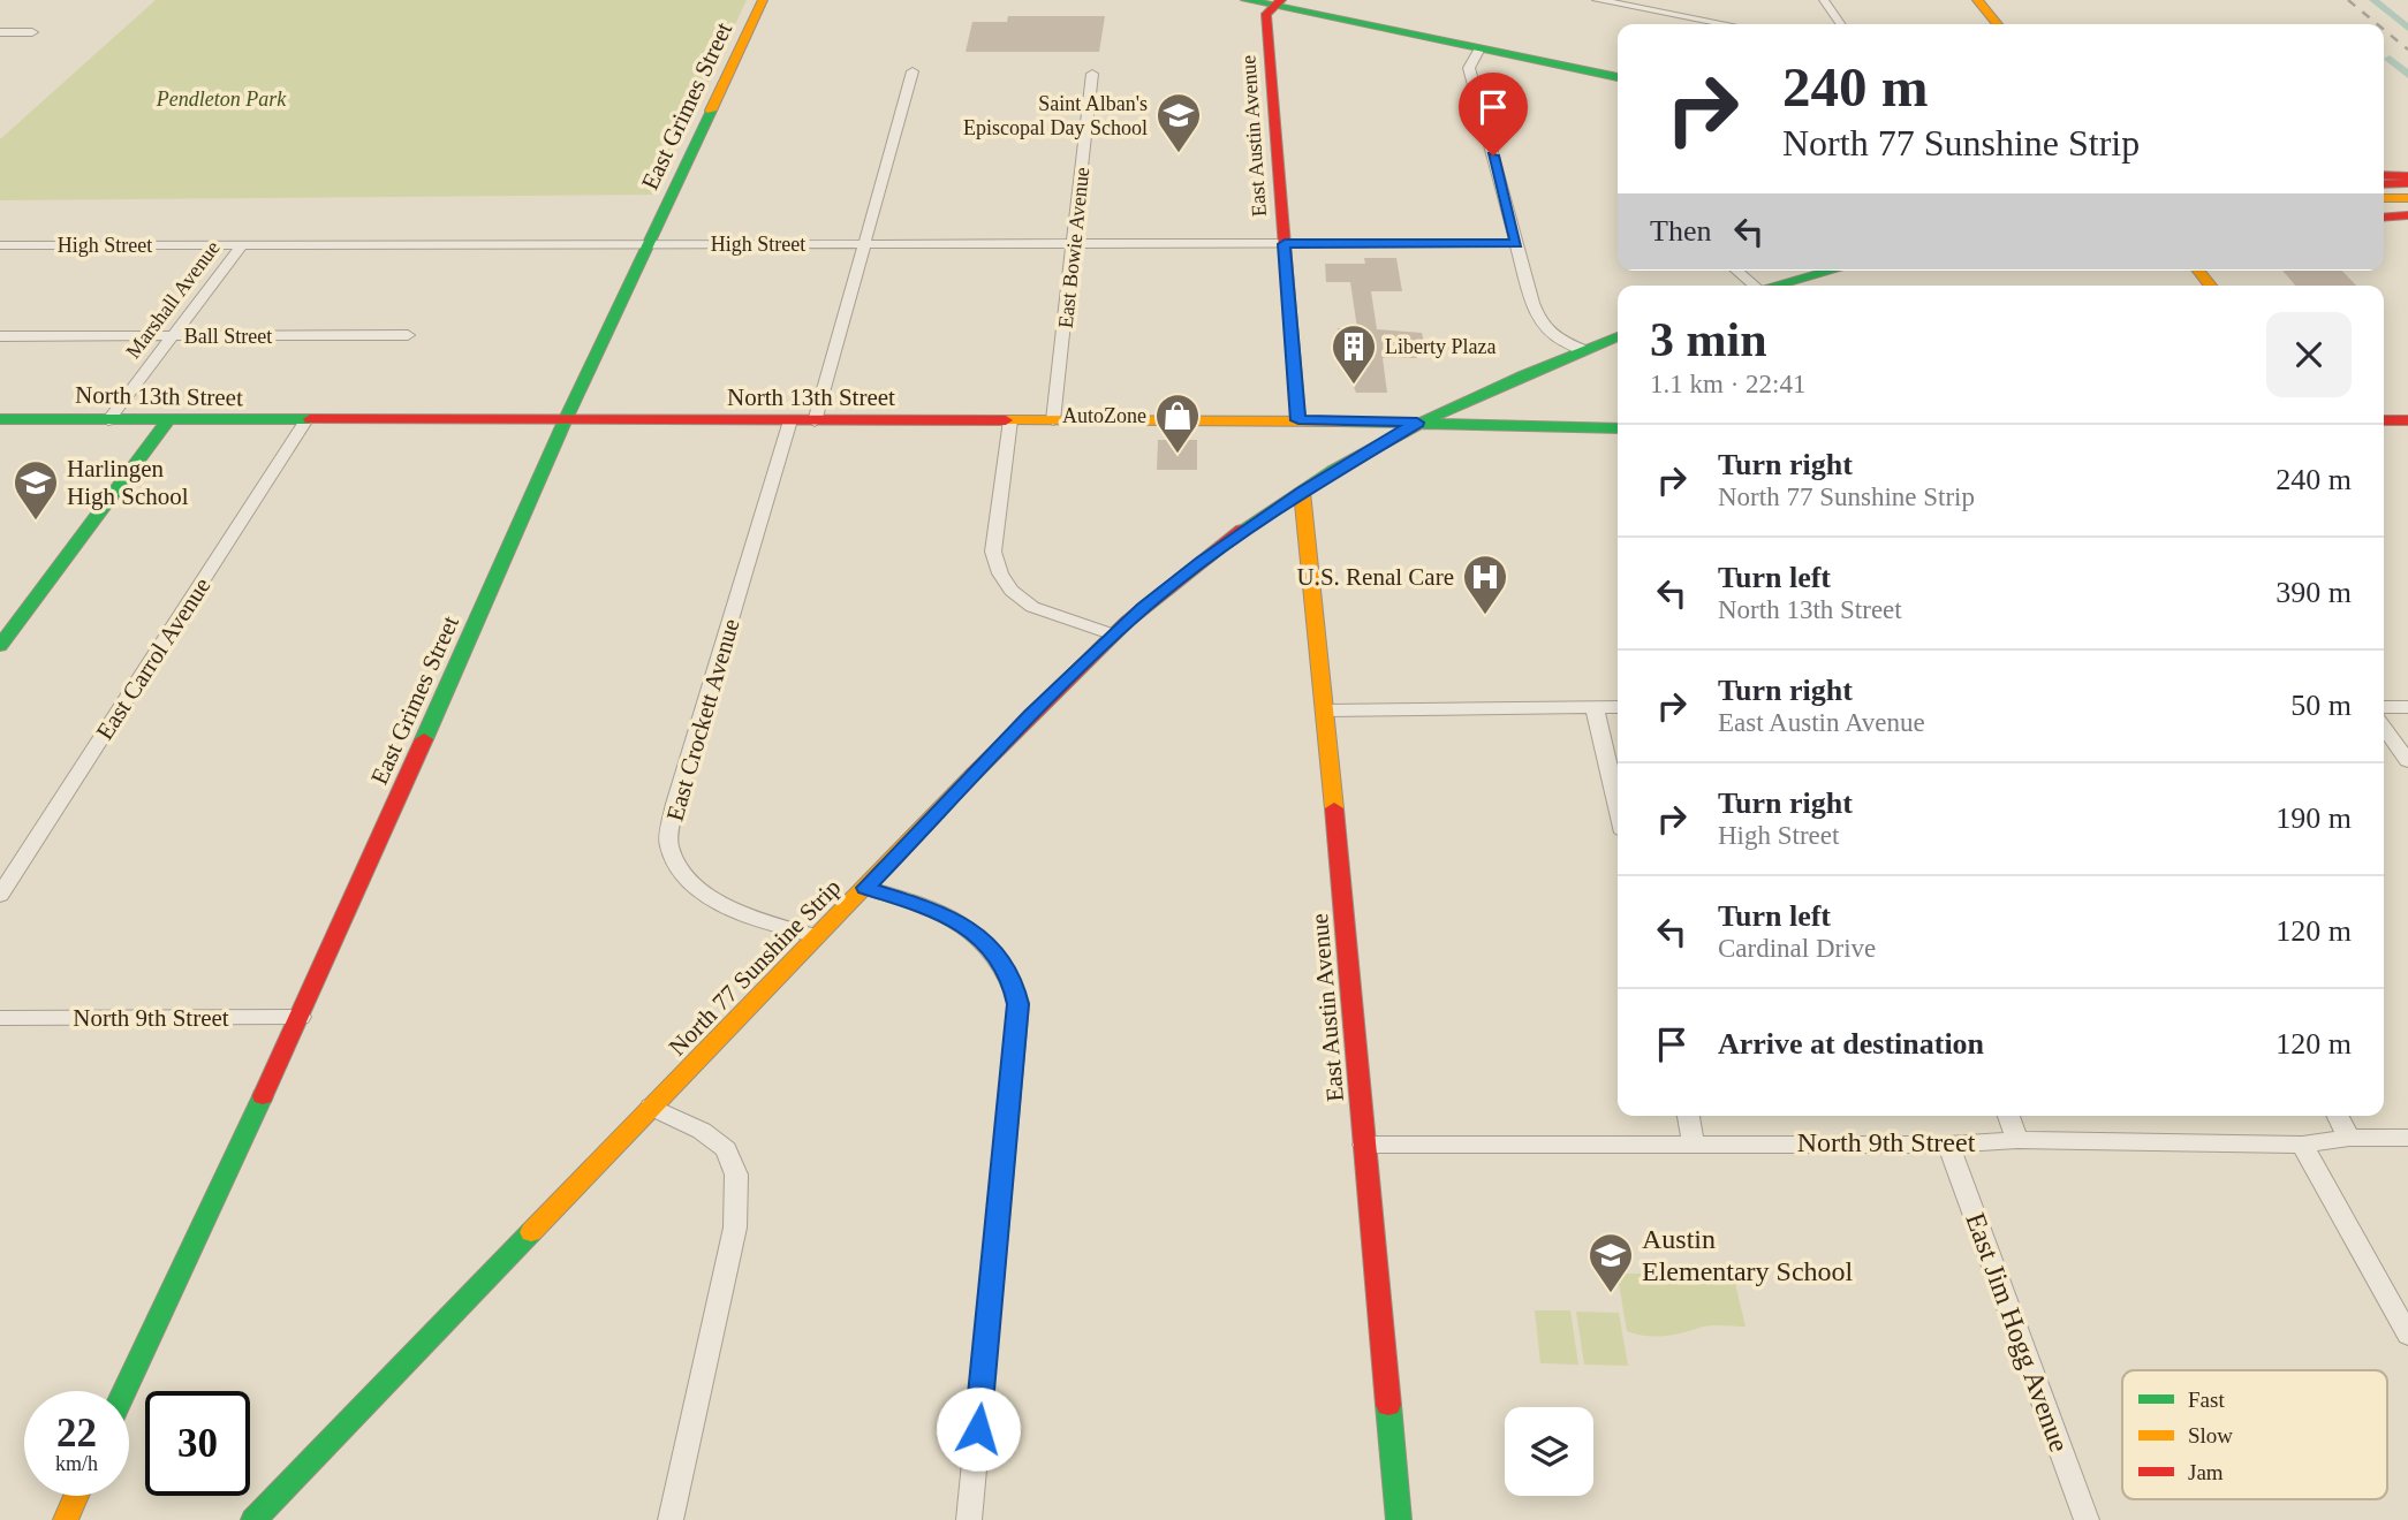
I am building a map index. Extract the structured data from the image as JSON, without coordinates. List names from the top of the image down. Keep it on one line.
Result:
{"streets":{"street":["East Grimes Street","East Austin Avenue","High Street","East Bowie Avenue","Marshall Avenue","Ball Street","North 13th Street","East Carrol Avenue","East Crockett Avenue","North 77 Sunshine Strip","North 9th Street","East Jim Hogg Avenue"]},"crossings":[["East Grimes Street","High Street"],["East Grimes Street","North 13th Street"],["East Grimes Street","North 9th Street"],["East Austin Avenue","High Street"],["East Austin Avenue","North 13th Street"],["East Austin Avenue","North 77 Sunshine Strip"],["East Austin Avenue","North 9th Street"],["High Street","East Bowie Avenue"],["High Street","Marshall Avenue"],["East Bowie Avenue","North 13th Street"],["Marshall Avenue","Ball Street"],["Marshall Avenue","North 13th Street"],["North 13th Street","East Carrol Avenue"],["North 13th Street","East Crockett Avenue"],["North 13th Street","North 77 Sunshine Strip"],["East Crockett Avenue","North 77 Sunshine Strip"],["North 9th Street","East Jim Hogg Avenue"]],"parks":["Pendleton Park"],"places":{"school or university":["Saint Alban's Episcopal Day School","Harlingen High School","Austin Elementary School"],"building":["Liberty Plaza"],"shop":["AutoZone"],"hospital":["U.S. Renal Care"]},"legend":["Fast","Slow","Jam"],"page":{"turn":["240 m","North 77 Sunshine Strip"],"then":"Then","heading":["3 min","1.1 km · 22:41"],"list":[{"name":"Turn right","note":"North 77 Sunshine Strip","value":"240 m"},{"name":"Turn left","note":"North 13th Street","value":"390 m"},{"name":"Turn right","note":"East Austin Avenue","value":"50 m"},{"name":"Turn right","note":"High Street","value":"190 m"},{"name":"Turn left","note":"Cardinal Drive","value":"120 m"},{"name":"Arrive at destination","value":"120 m"}],"speed":"22 km/h","limit":"30"}}
